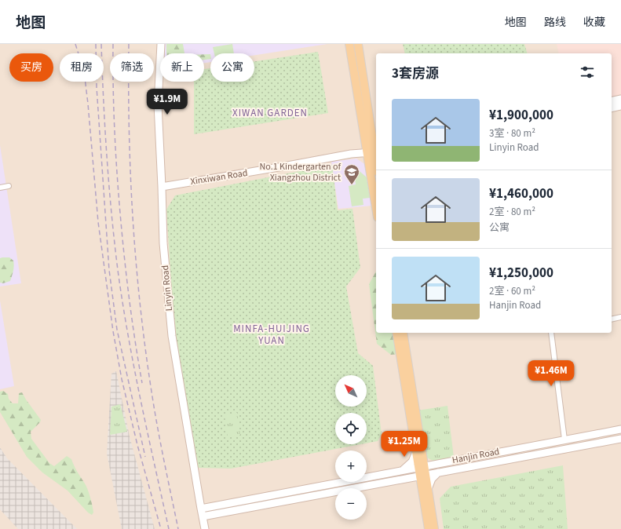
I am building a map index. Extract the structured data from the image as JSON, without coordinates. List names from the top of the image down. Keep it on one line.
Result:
{"streets":{"street":["Xinxiwan Road","Linyin Road","Hanjin Road"]},"crossings":[["Xinxiwan Road","Linyin Road"],["Linyin Road","Hanjin Road"]],"districts":["XIWAN GARDEN","MINFA-HUIJING YUAN"],"places":{"school or university":["No.1 Kindergarten of Xiangzhou District"]},"north":"top left","page":{"header":"地图","nav":["地图","路线","收藏"],"chip":["买房","租房","筛选","新上","公寓"],"heading":"3套房源","price":["¥1.9M","¥1.46M","¥1.25M"],"list":[{"name":"¥1,900,000","note":"3室 · 80 m² · Linyin Road"},{"name":"¥1,460,000","note":"2室 · 80 m² · 公寓"},{"name":"¥1,250,000","note":"2室 · 60 m² · Hanjin Road"}],"map_buttons":["+","−"]}}
